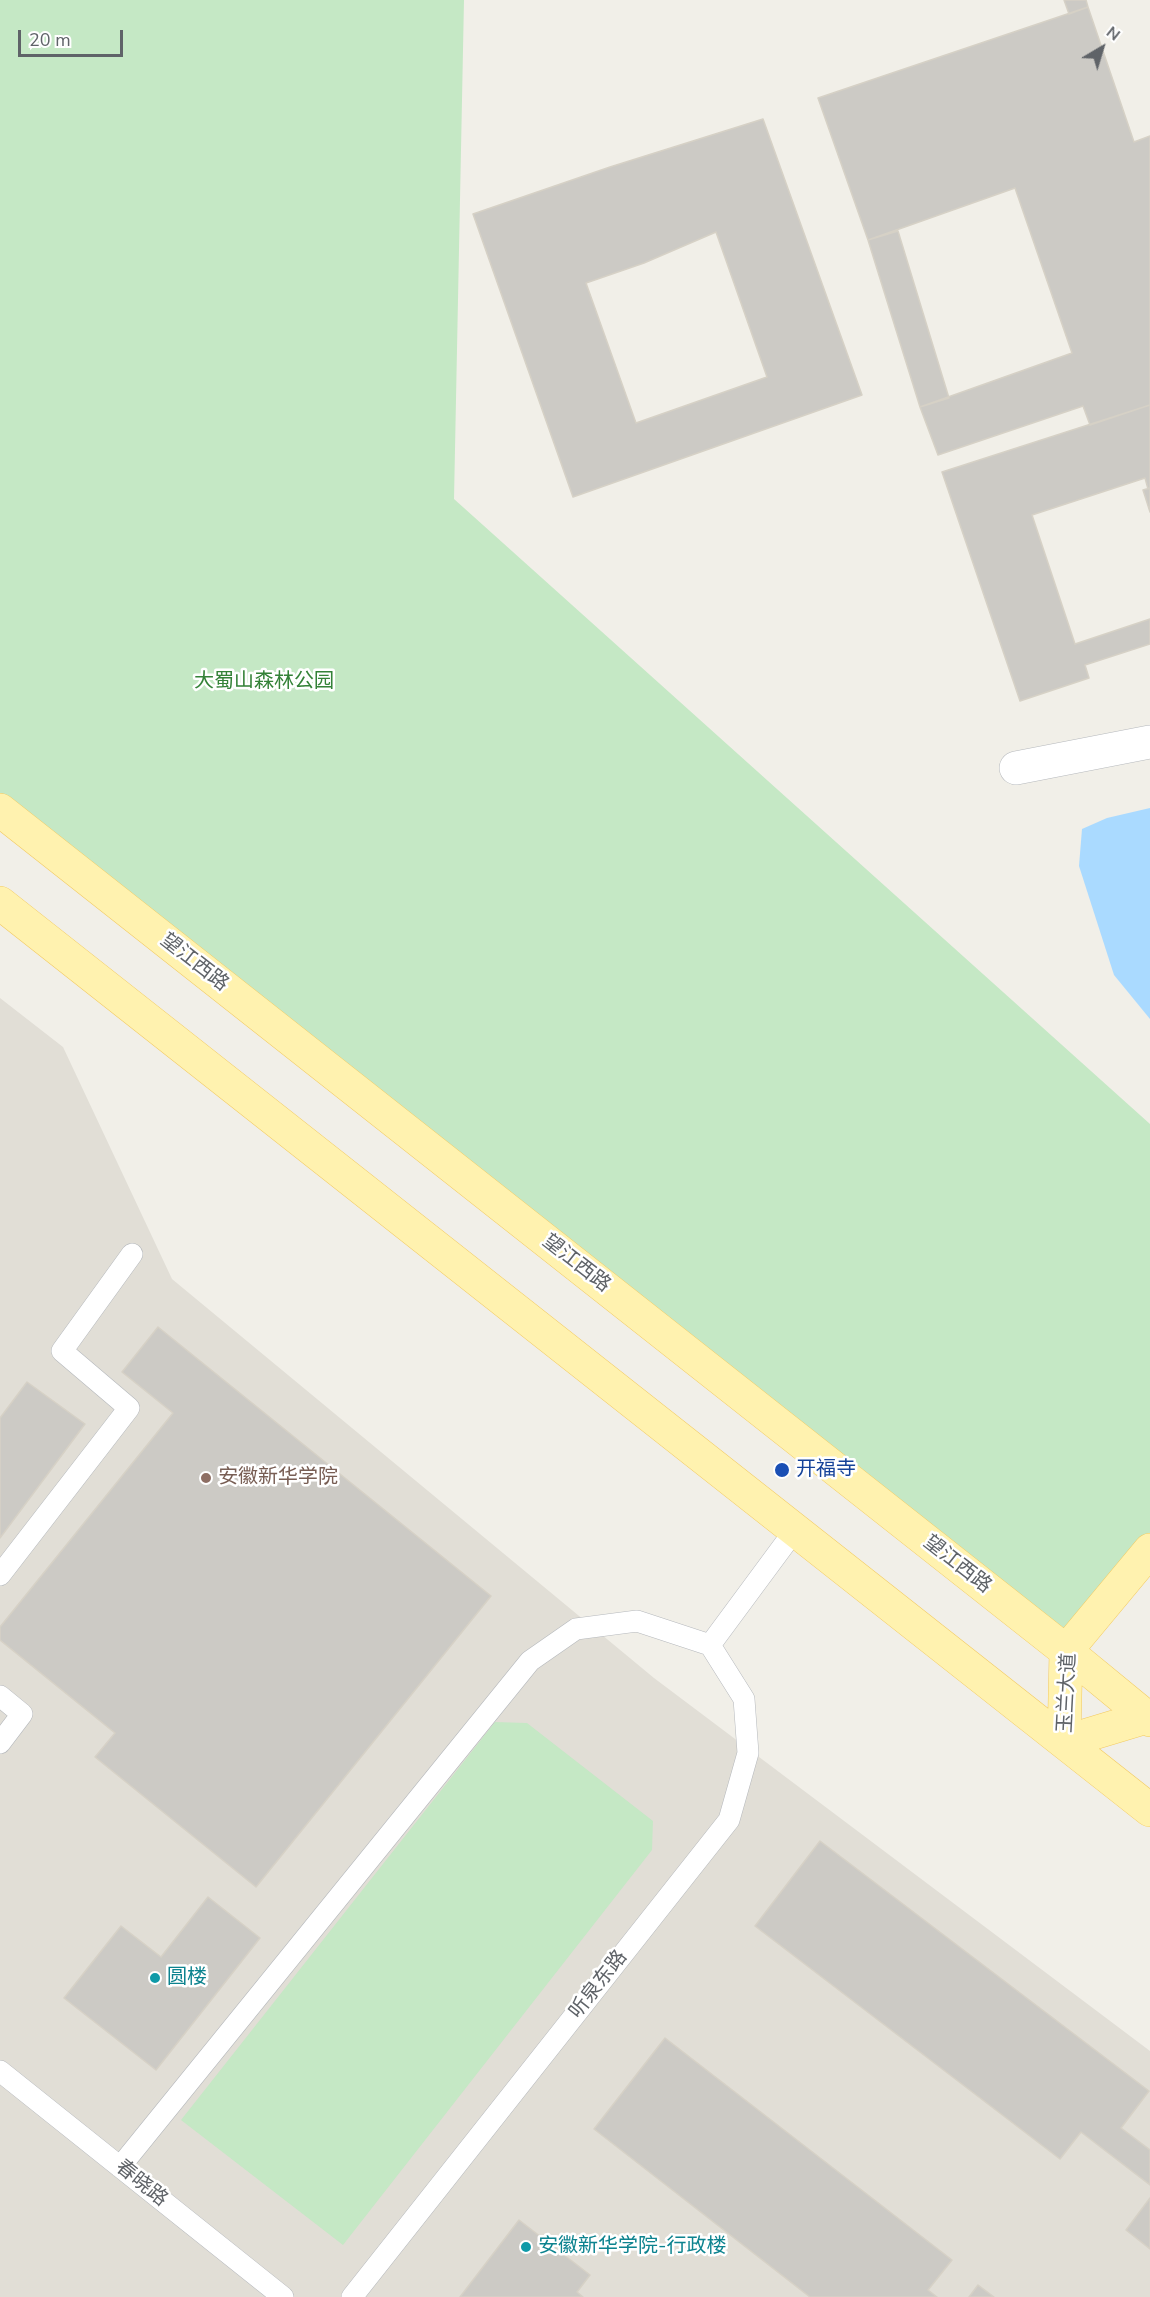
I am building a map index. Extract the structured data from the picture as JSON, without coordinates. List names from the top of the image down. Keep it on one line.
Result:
{"streets":{"main road":["望江西路","玉兰大道"],"lane":["听泉东路","春晓路"]},"crossings":[["望江西路","玉兰大道"]],"parks":["大蜀山森林公园"],"places":["开福寺","安徽新华学院","圆楼","安徽新华学院-行政楼"],"scale_bar":"20 m","north":"top right"}
